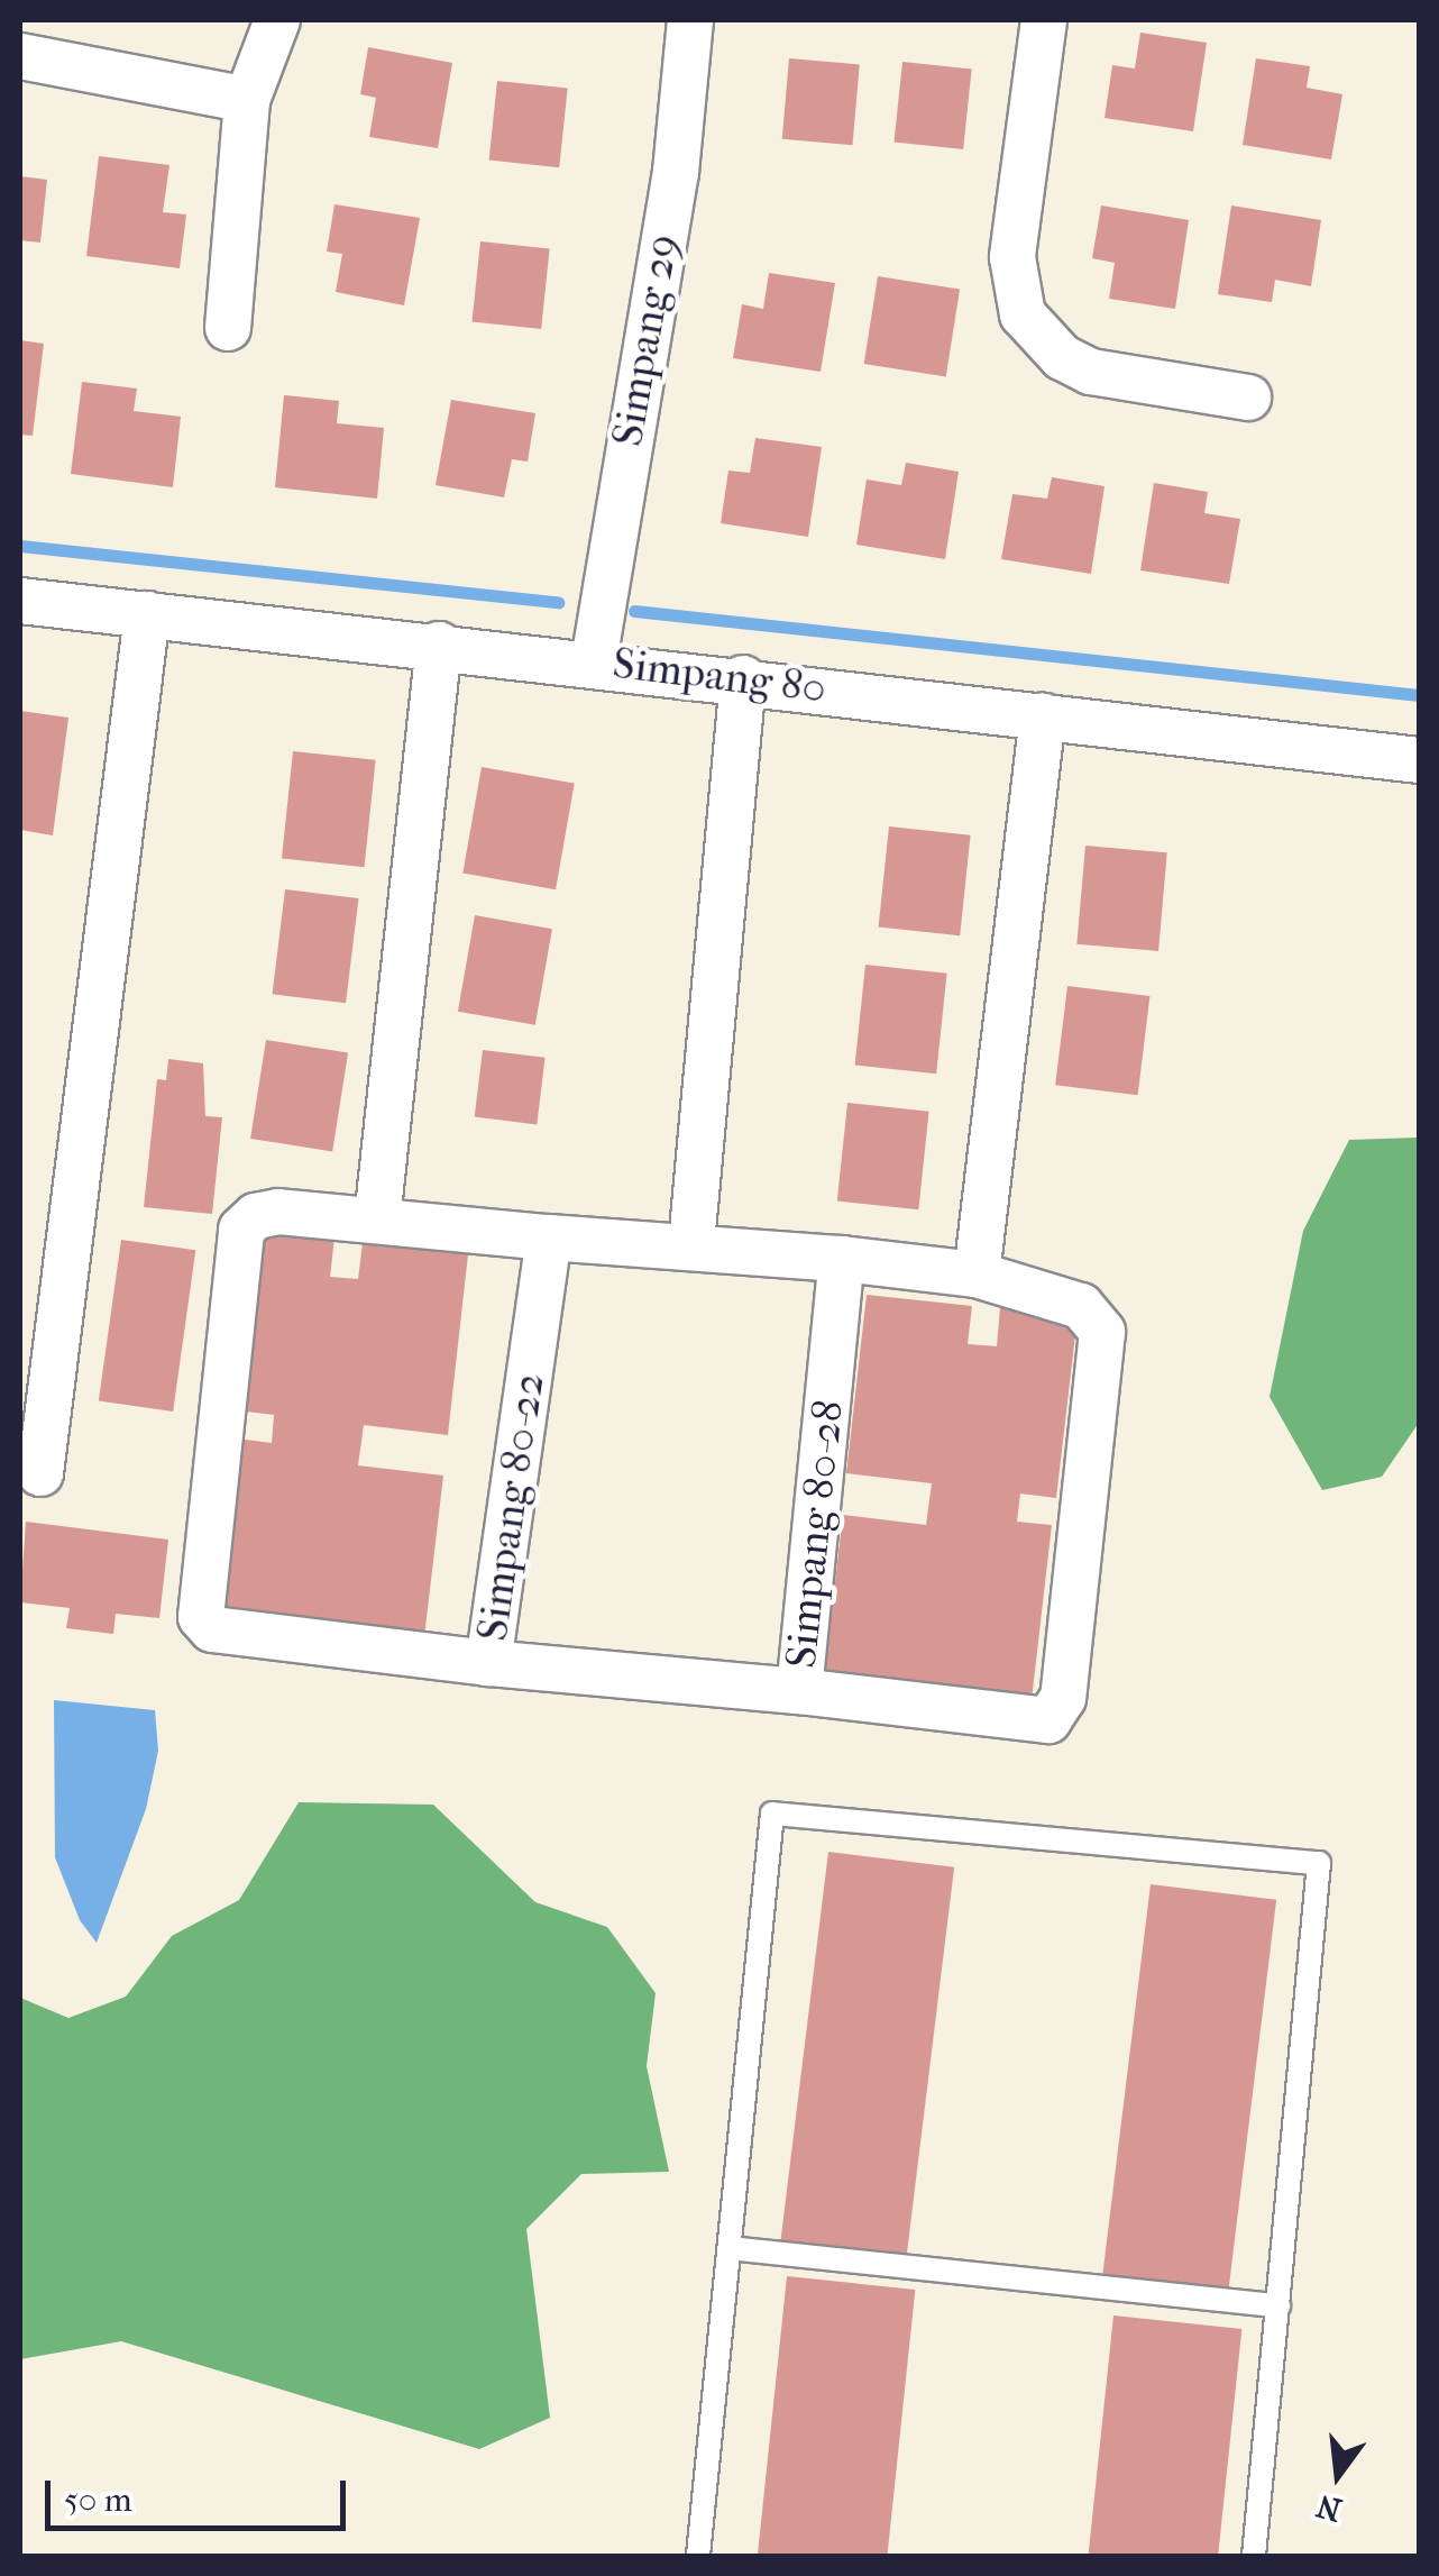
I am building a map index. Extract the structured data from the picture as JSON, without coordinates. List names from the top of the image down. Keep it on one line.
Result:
{"streets":{"street":["Simpang 29","Simpang 80","Simpang 80-22","Simpang 80-28"]},"crossings":[["Simpang 29","Simpang 80"]],"scale_bar":"50 m","north":"bottom"}
